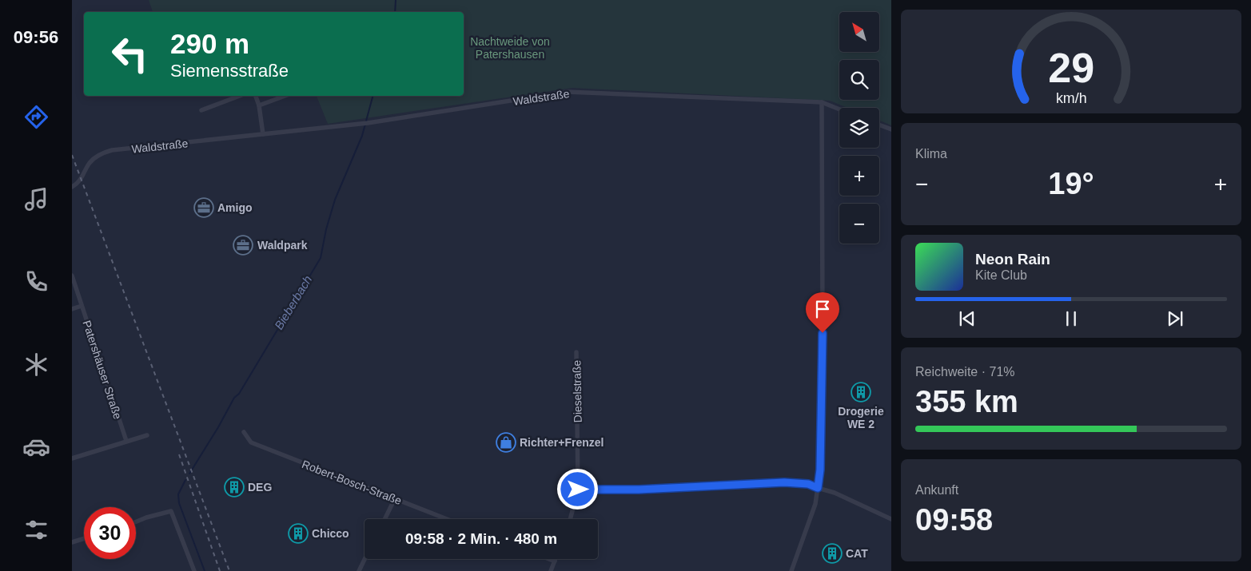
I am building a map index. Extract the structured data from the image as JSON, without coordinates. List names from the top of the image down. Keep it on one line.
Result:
{"streets":{"street":["Waldstraße","Patershäuser Straße","Dieselstraße","Robert-Bosch-Straße"]},"water":["Bieberbach"],"parks":["Nachtweide von Patershausen"],"places":{"office":["Amigo","Waldpark"],"building":["Drogerie WE 2","DEG","Chicco","CAT"],"shop":["Richter+Frenzel"]},"north":"top left","page":{"tabs":"09:56","map_buttons":["+","−"],"turn":["290 m","Siemensstraße"],"tile":["Klima",["Reichweite · 71%","355 km"],["Ankunft","09:58"]],"heat":["−","19°","+"],"song":["Neon Rain","Kite Club"],"limit":"30","trip":"09:58 · 2 Min. · 480 m","gauge":["29","km/h"]}}
